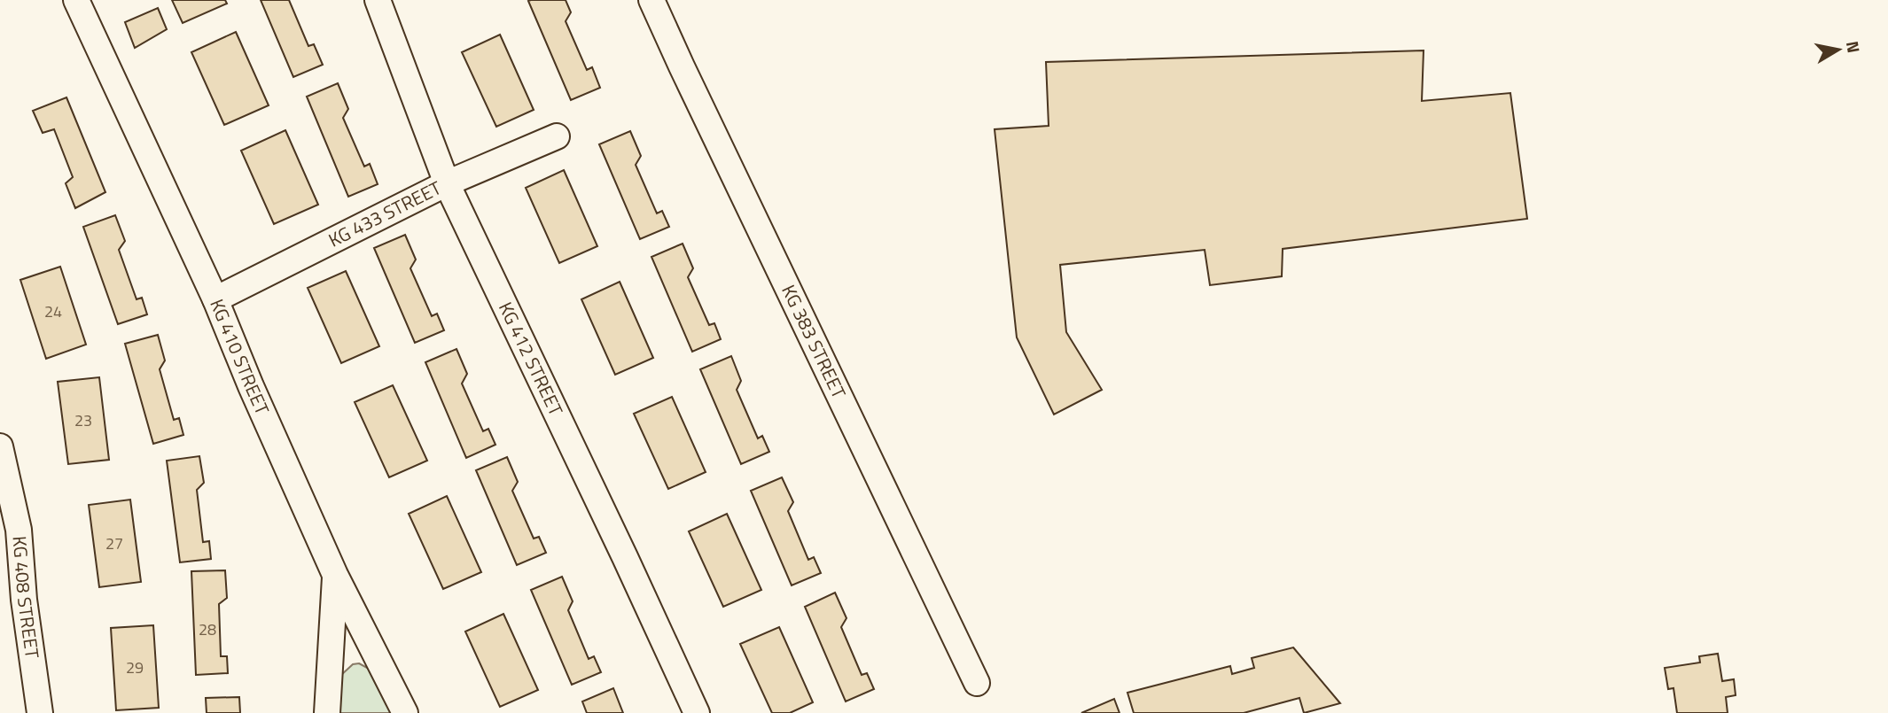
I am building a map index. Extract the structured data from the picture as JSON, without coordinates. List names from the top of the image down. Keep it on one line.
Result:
{"streets":{"street":["KG 433 STREET","KG 383 STREET","KG 410 STREET","KG 412 STREET","KG 408 STREET"]},"crossings":[["KG 433 STREET","KG 410 STREET"],["KG 433 STREET","KG 412 STREET"]],"house_numbers":["24","23","27","28","29"],"north":"right"}
